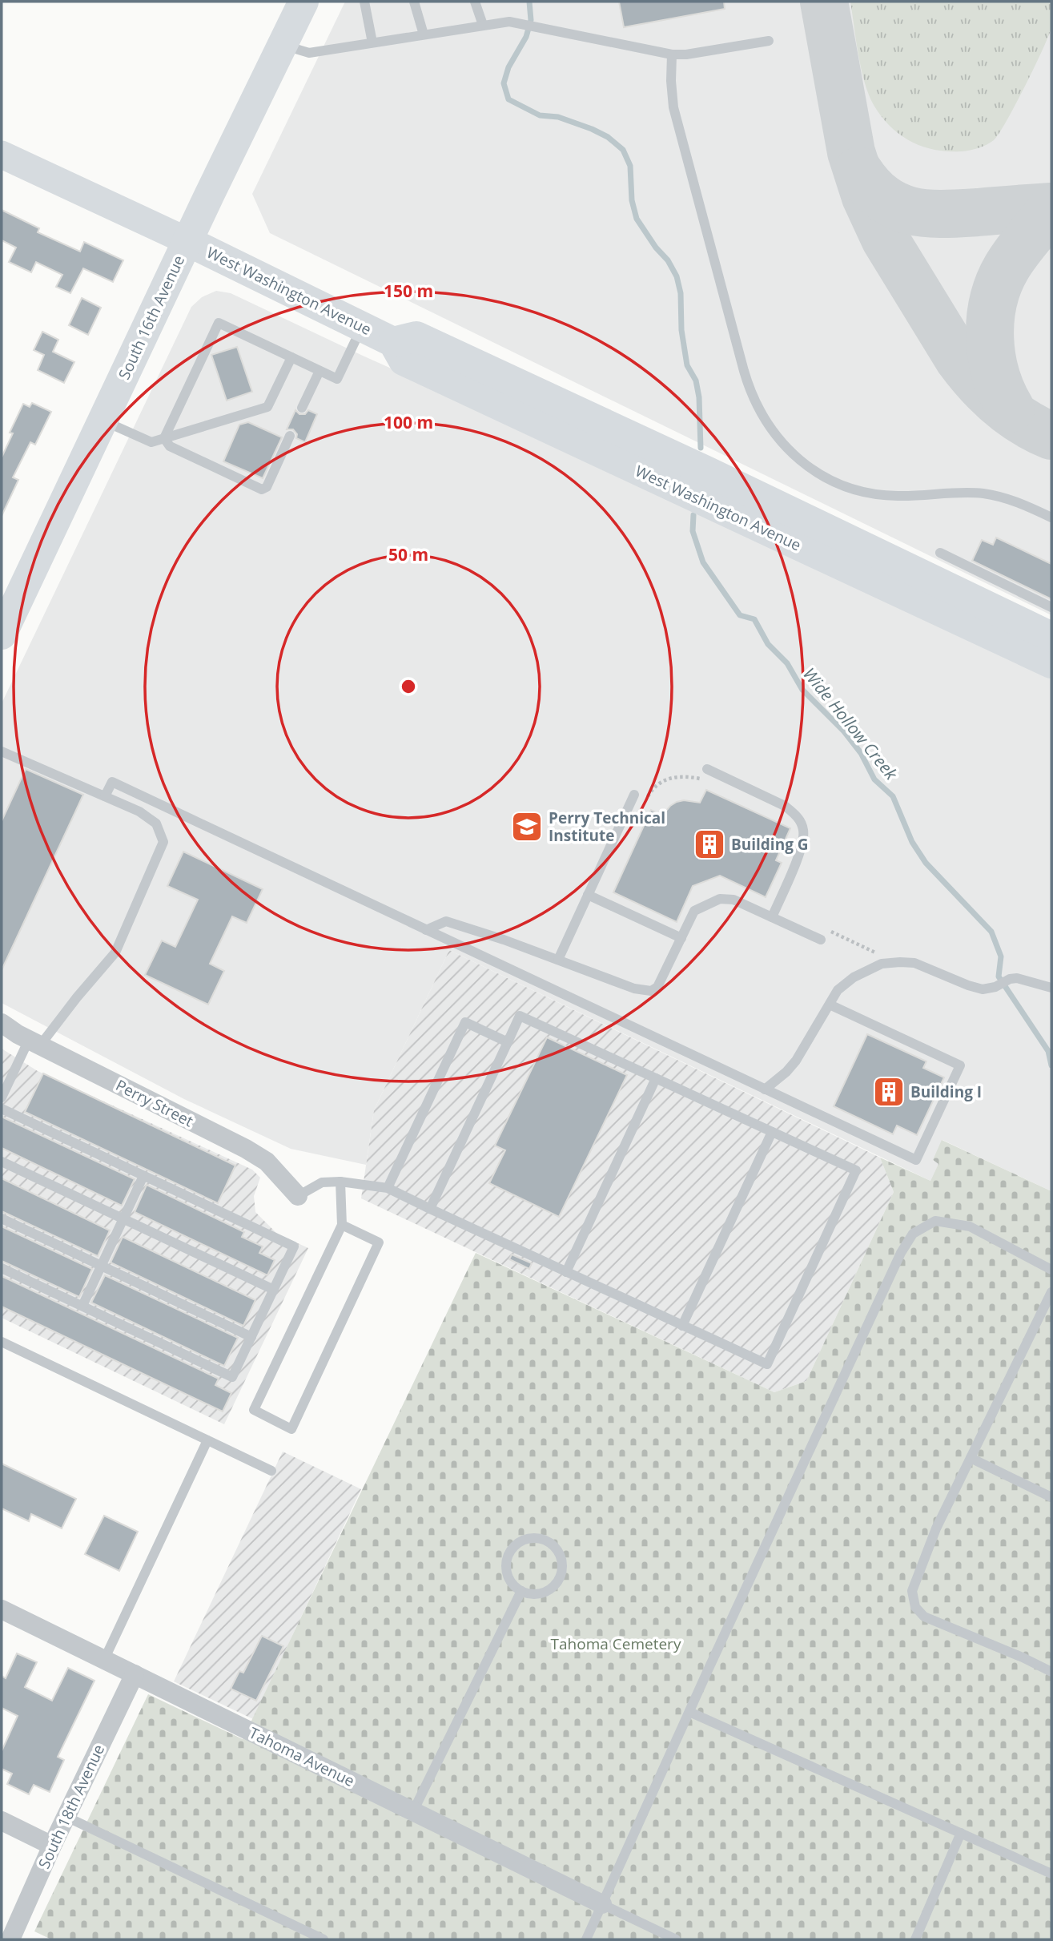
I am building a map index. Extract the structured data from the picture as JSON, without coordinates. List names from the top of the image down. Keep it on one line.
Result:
{"streets":{"main road":["West Washington Avenue","South 16th Avenue"],"street":["Perry Street","Tahoma Avenue","South 18th Avenue"]},"crossings":[["West Washington Avenue","South 16th Avenue"],["Tahoma Avenue","South 18th Avenue"]],"water":["Wide Hollow Creek"],"parks":["Tahoma Cemetery"],"places":{"school or university":["Perry Technical Institute"],"building":["Building G","Building I"]},"rings":["150 m","100 m","50 m"]}
